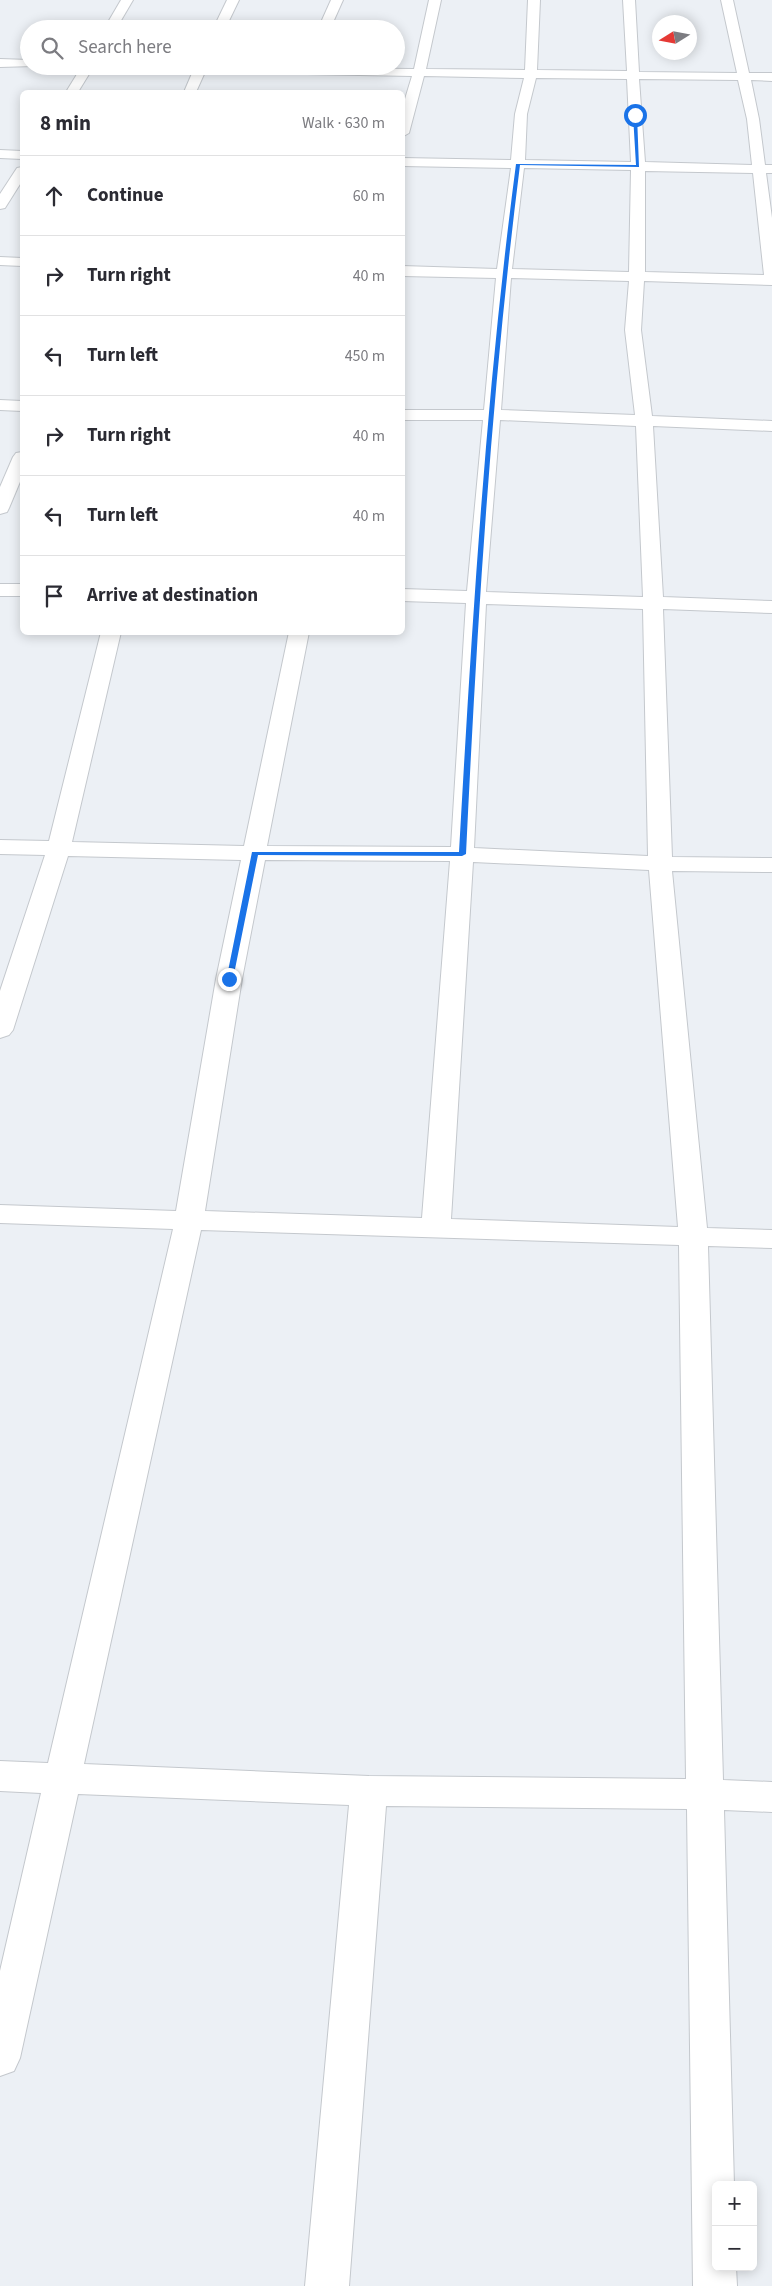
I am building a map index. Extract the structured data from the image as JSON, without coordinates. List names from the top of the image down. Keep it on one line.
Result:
{"north":"left","page":{"search":"Search here","heading":["8 min","Walk · 630 m"],"list":[["Continue","60 m"],["Turn right","40 m"],["Turn left","450 m"],["Turn right","40 m"],["Turn left","40 m"],"Arrive at destination"],"map_buttons":["+","−"]}}
